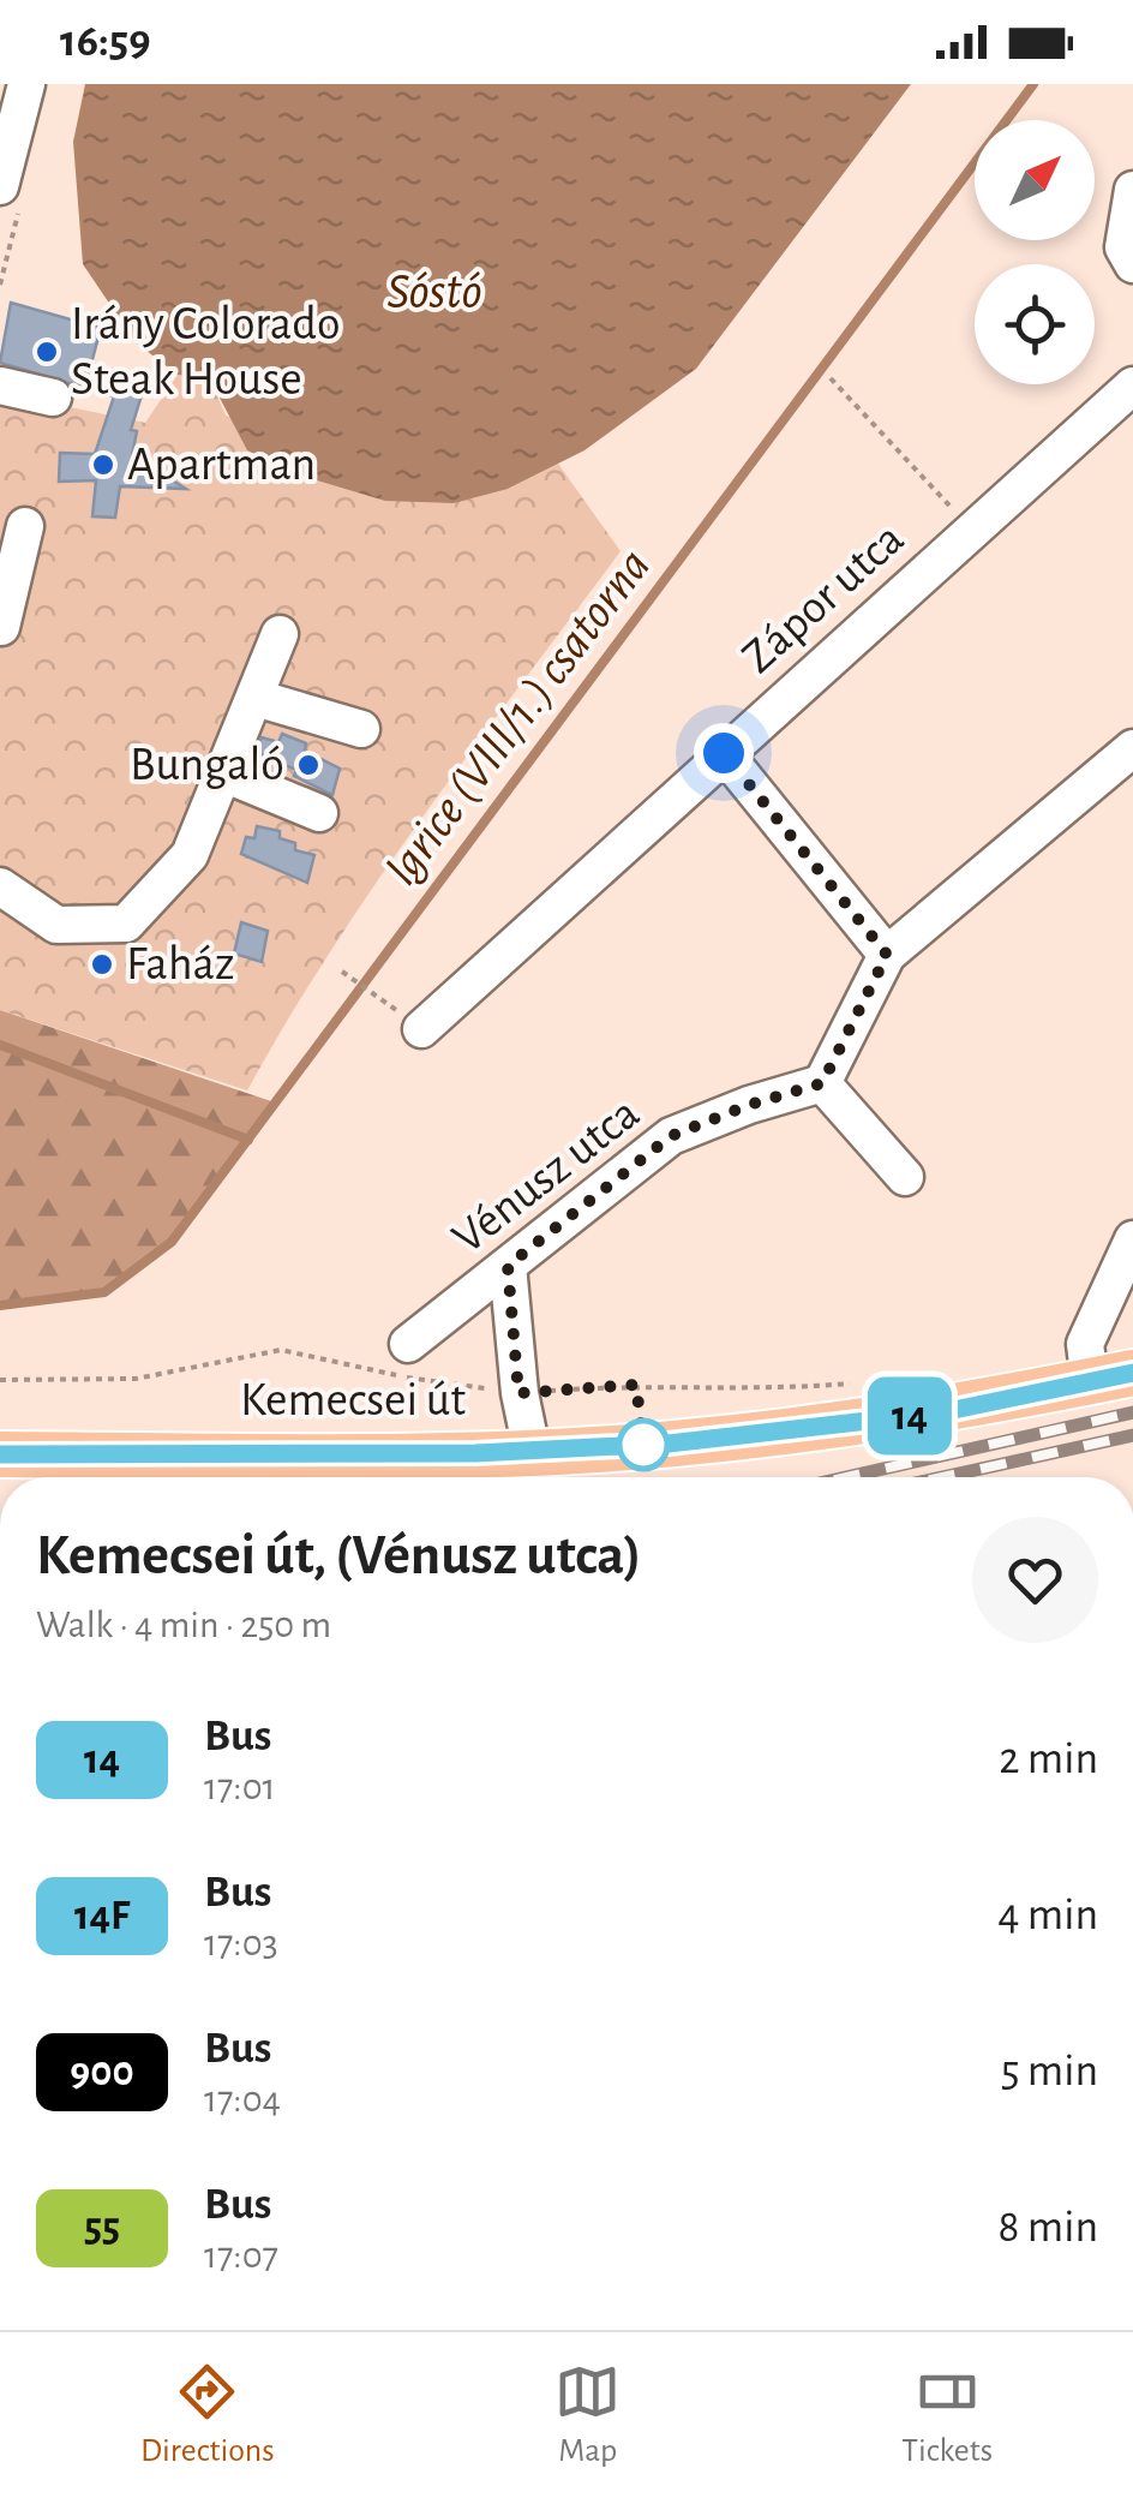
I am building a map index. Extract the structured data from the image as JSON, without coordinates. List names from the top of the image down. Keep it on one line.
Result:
{"streets":{"main road":["Kemecsei út"],"street":["Zápor utca","Vénusz utca"]},"water":["Sóstó","Igrice (VIII/1.) csatorna"],"places":["Irány Colorado Steak House","Apartman","Bungaló","Faház"],"lines":["bus line 14"],"north":"top right","page":{"status":"16:59","on_map":"14","heading":["Kemecsei út, (Vénusz utca)","Walk · 4 min · 250 m"],"list":[{"mark":"14","name":"Bus","note":"17:01","value":"2 min"},{"mark":"14F","name":"Bus","note":"17:03","value":"4 min"},{"mark":"900","name":"Bus","note":"17:04","value":"5 min"},{"mark":"55","name":"Bus","note":"17:07","value":"8 min"}],"tabs":["Directions","Map","Tickets"]}}
